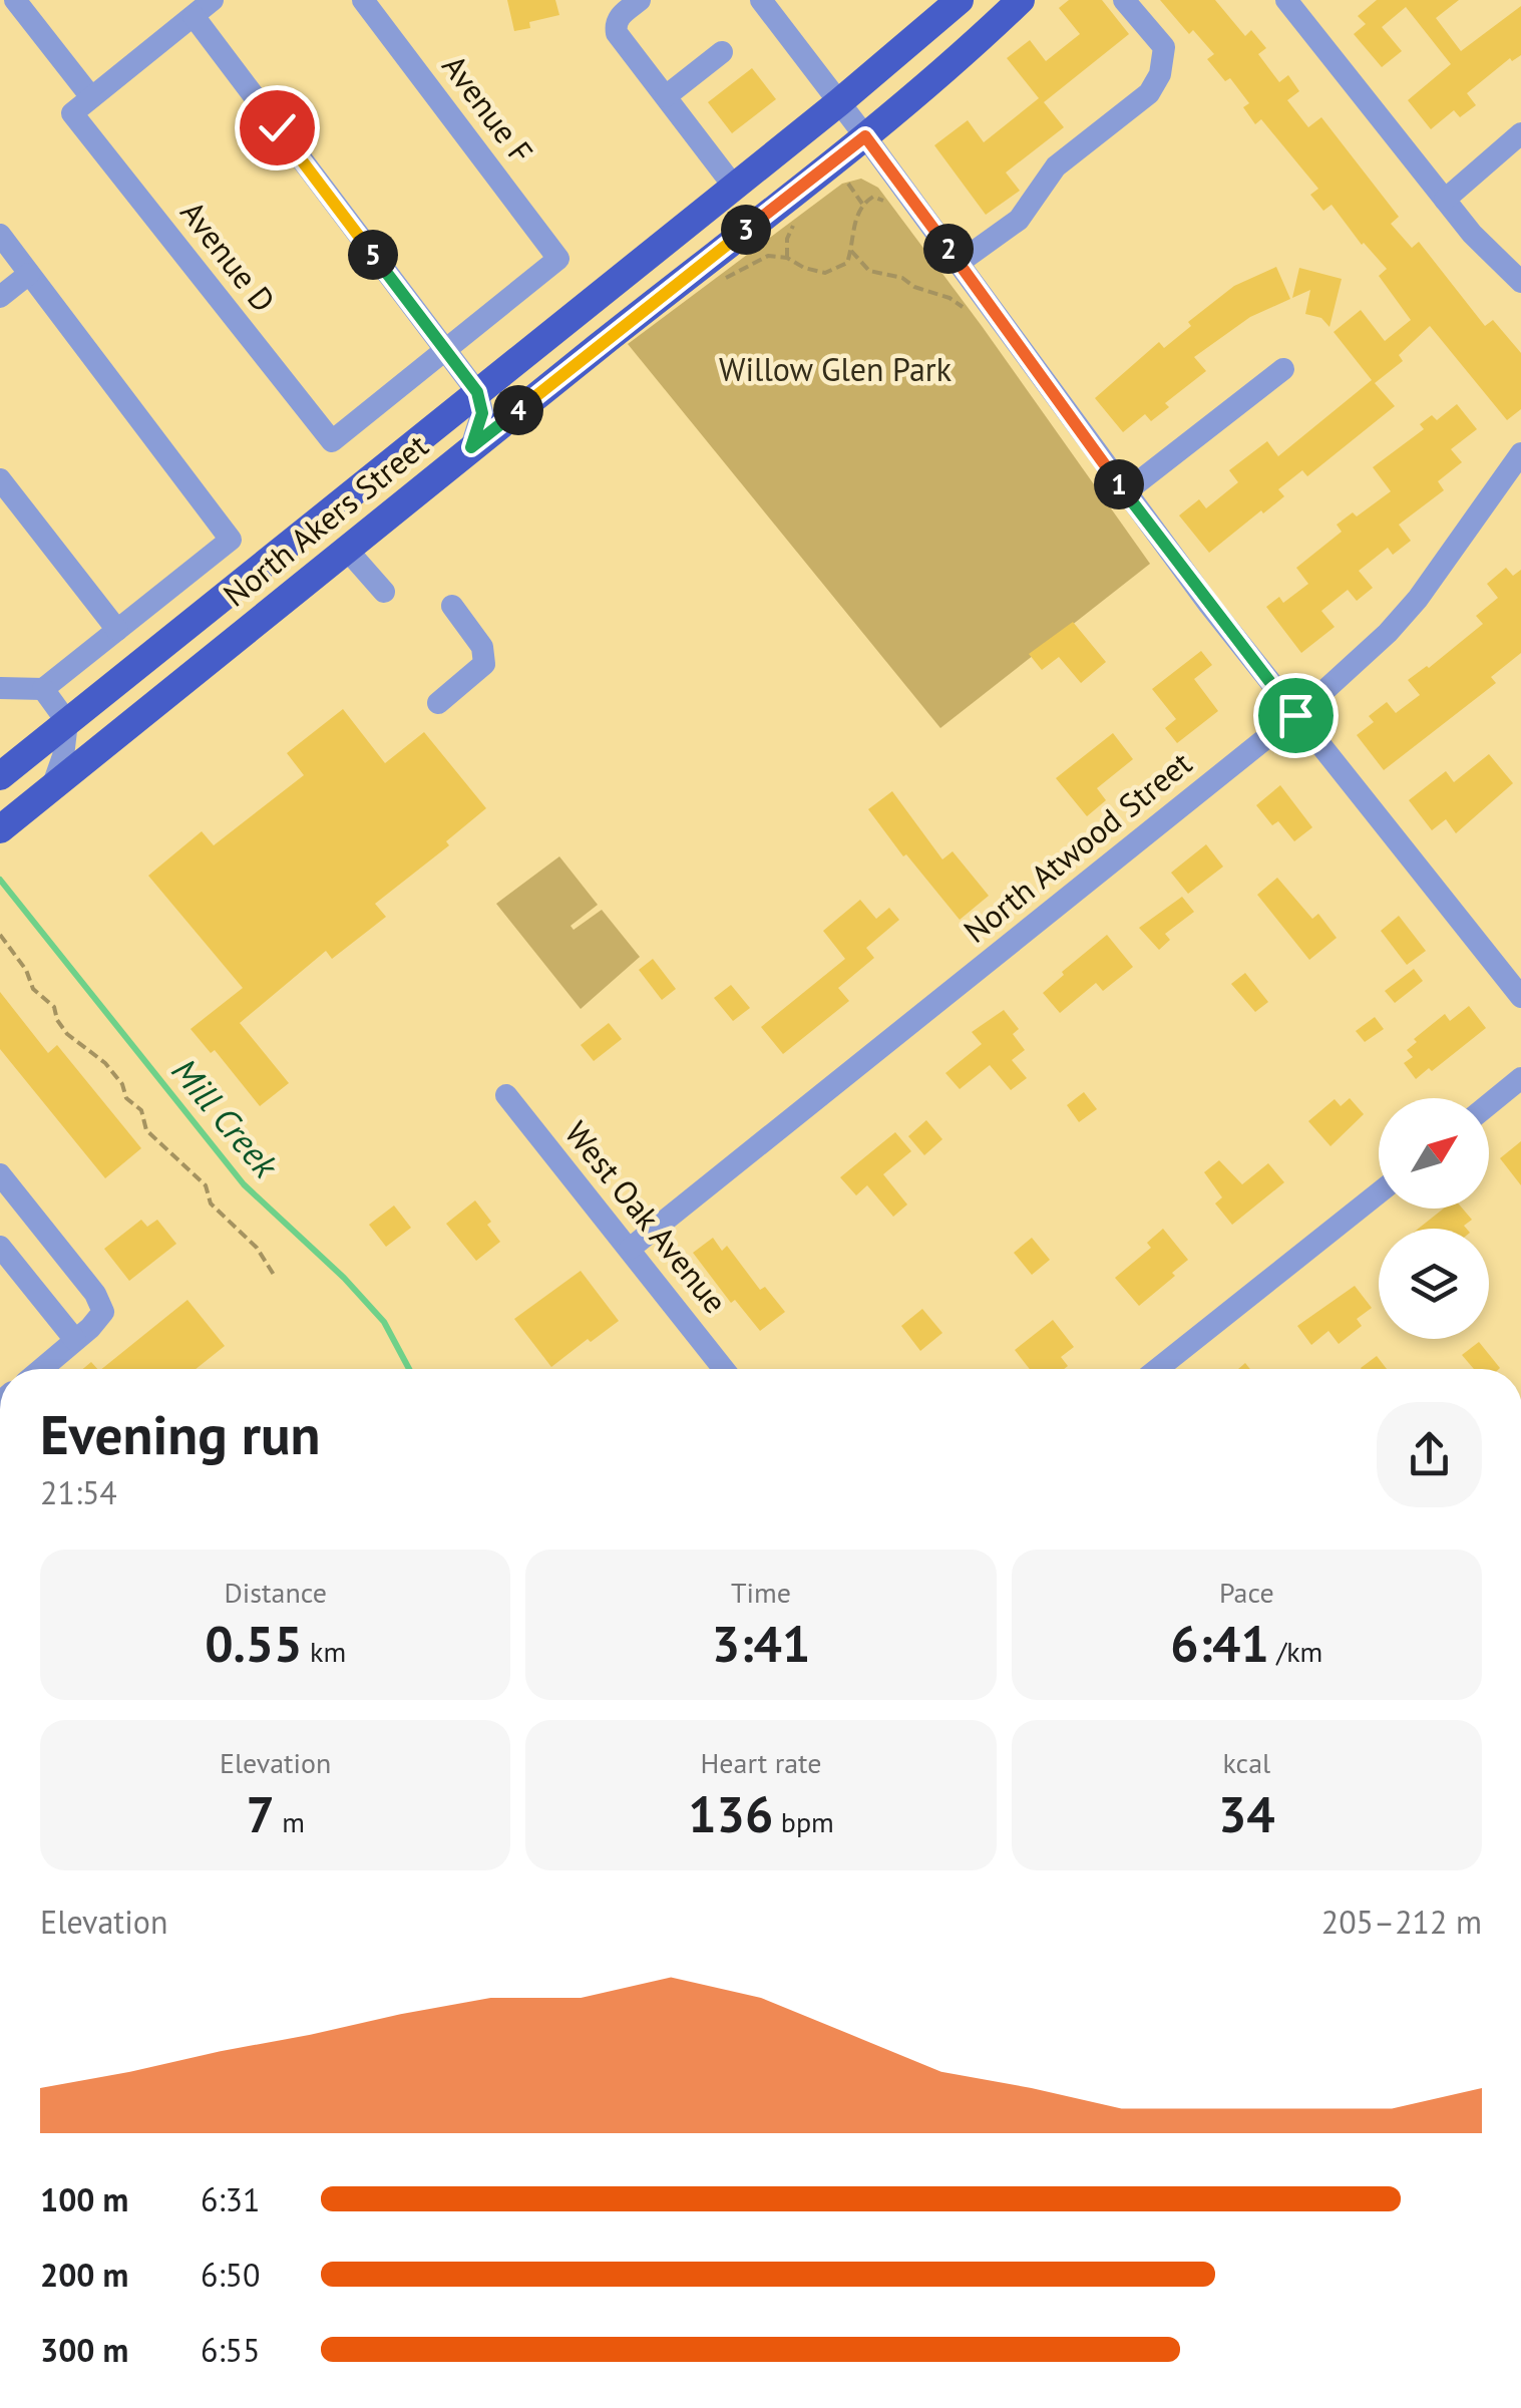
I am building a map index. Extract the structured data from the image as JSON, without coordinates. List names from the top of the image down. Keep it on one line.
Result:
{"streets":{"main road":["North Akers Street"],"street":["Avenue F","Avenue D","North Atwood Street","West Oak Avenue"]},"crossings":[["Avenue F","Avenue D"],["North Atwood Street","West Oak Avenue"]],"water":["Mill Creek"],"parks":["Willow Glen Park"],"north":"top right","page":{"pins":["3","2","5","4","1"],"heading":["Evening run","21:54"],"stats":[["Distance","0.55 km"],["Time","3:41"],["Pace","6:41 /km"],["Elevation","7 m"],["Heart rate","136 bpm"],["kcal","34"]],"chart":["Elevation","205–212 m"],"list":[{"name":"100 m","note":"6:31"},{"name":"200 m","note":"6:50"},{"name":"300 m","note":"6:55"}]}}
